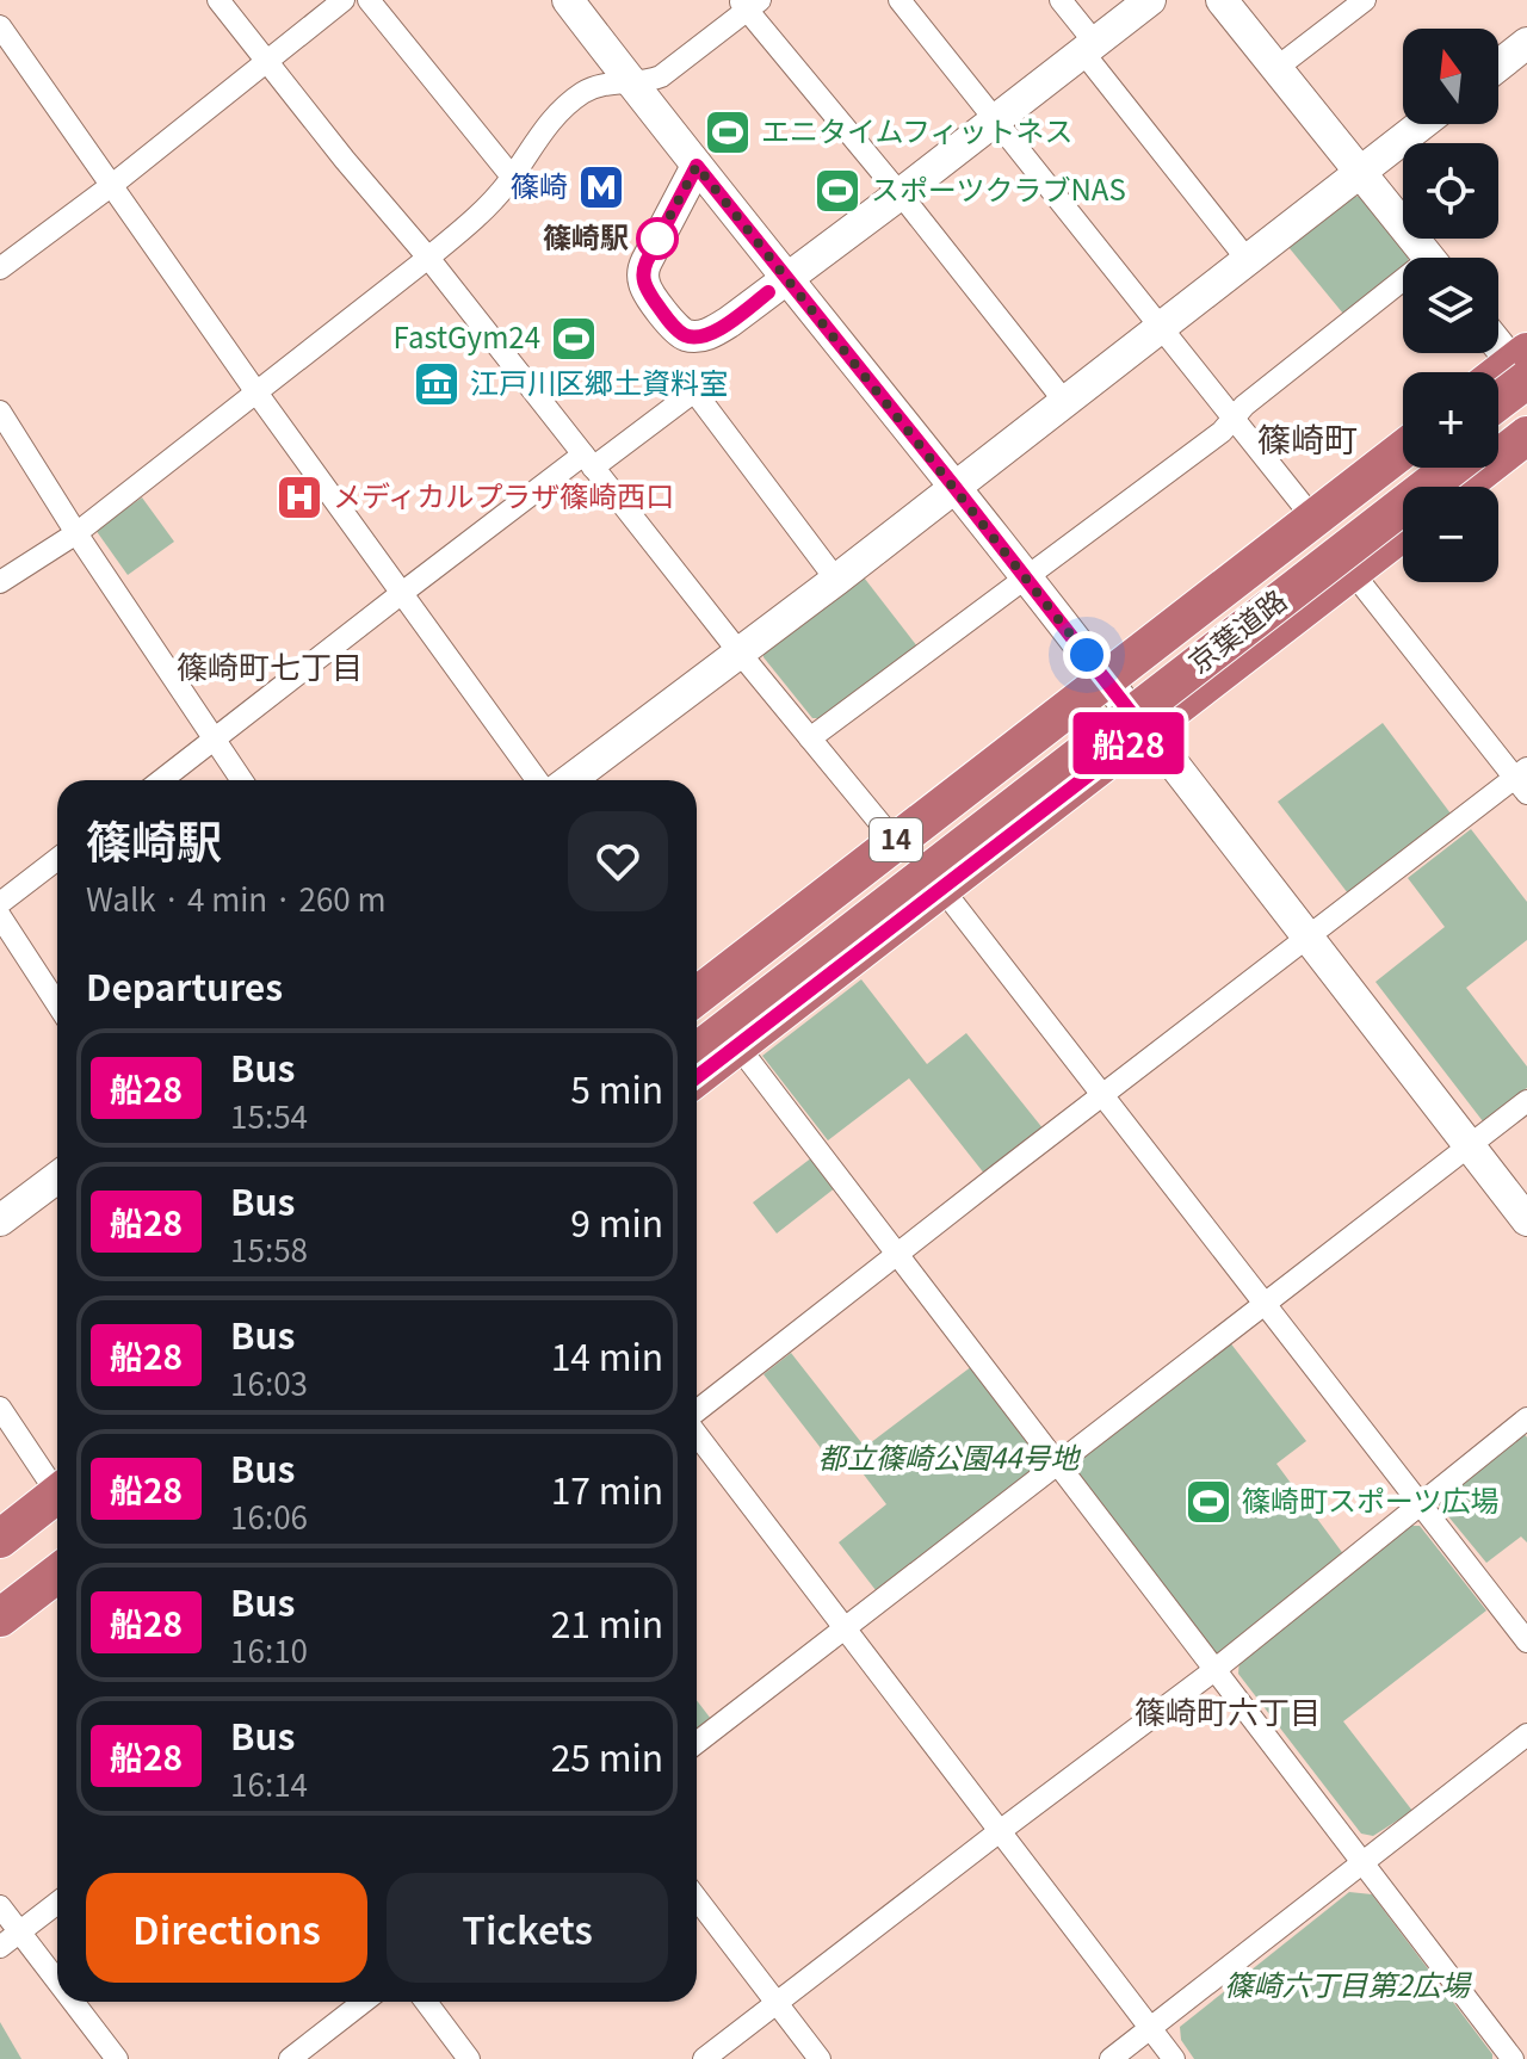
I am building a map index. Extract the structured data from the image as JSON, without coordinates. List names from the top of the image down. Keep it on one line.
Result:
{"streets":{"highway":["京葉道路","14"]},"districts":["篠崎町","篠崎町七丁目","篠崎町六丁目"],"parks":["都立篠崎公園44号地","篠崎六丁目第2広場"],"places":{"sports":["エニタイムフィットネス","スポーツクラブNAS","FastGym24","篠崎町スポーツ広場"],"metro station":["篠崎"],"other":["篠崎駅"],"museum":["江戸川区郷土資料室"],"hospital":["メディカルプラザ篠崎西口"]},"lines":["bus line 船28"],"north":"top","page":{"on_map":"船28","map_buttons":["+","−"],"heading":[["篠崎駅","Walk · 4 min · 260 m"],"Departures"],"list":[{"mark":"船28","name":"Bus","note":"15:54","value":"5 min"},{"mark":"船28","name":"Bus","note":"15:58","value":"9 min"},{"mark":"船28","name":"Bus","note":"16:03","value":"14 min"},{"mark":"船28","name":"Bus","note":"16:06","value":"17 min"},{"mark":"船28","name":"Bus","note":"16:10","value":"21 min"},{"mark":"船28","name":"Bus","note":"16:14","value":"25 min"}],"buttons":["Directions","Tickets"]}}
